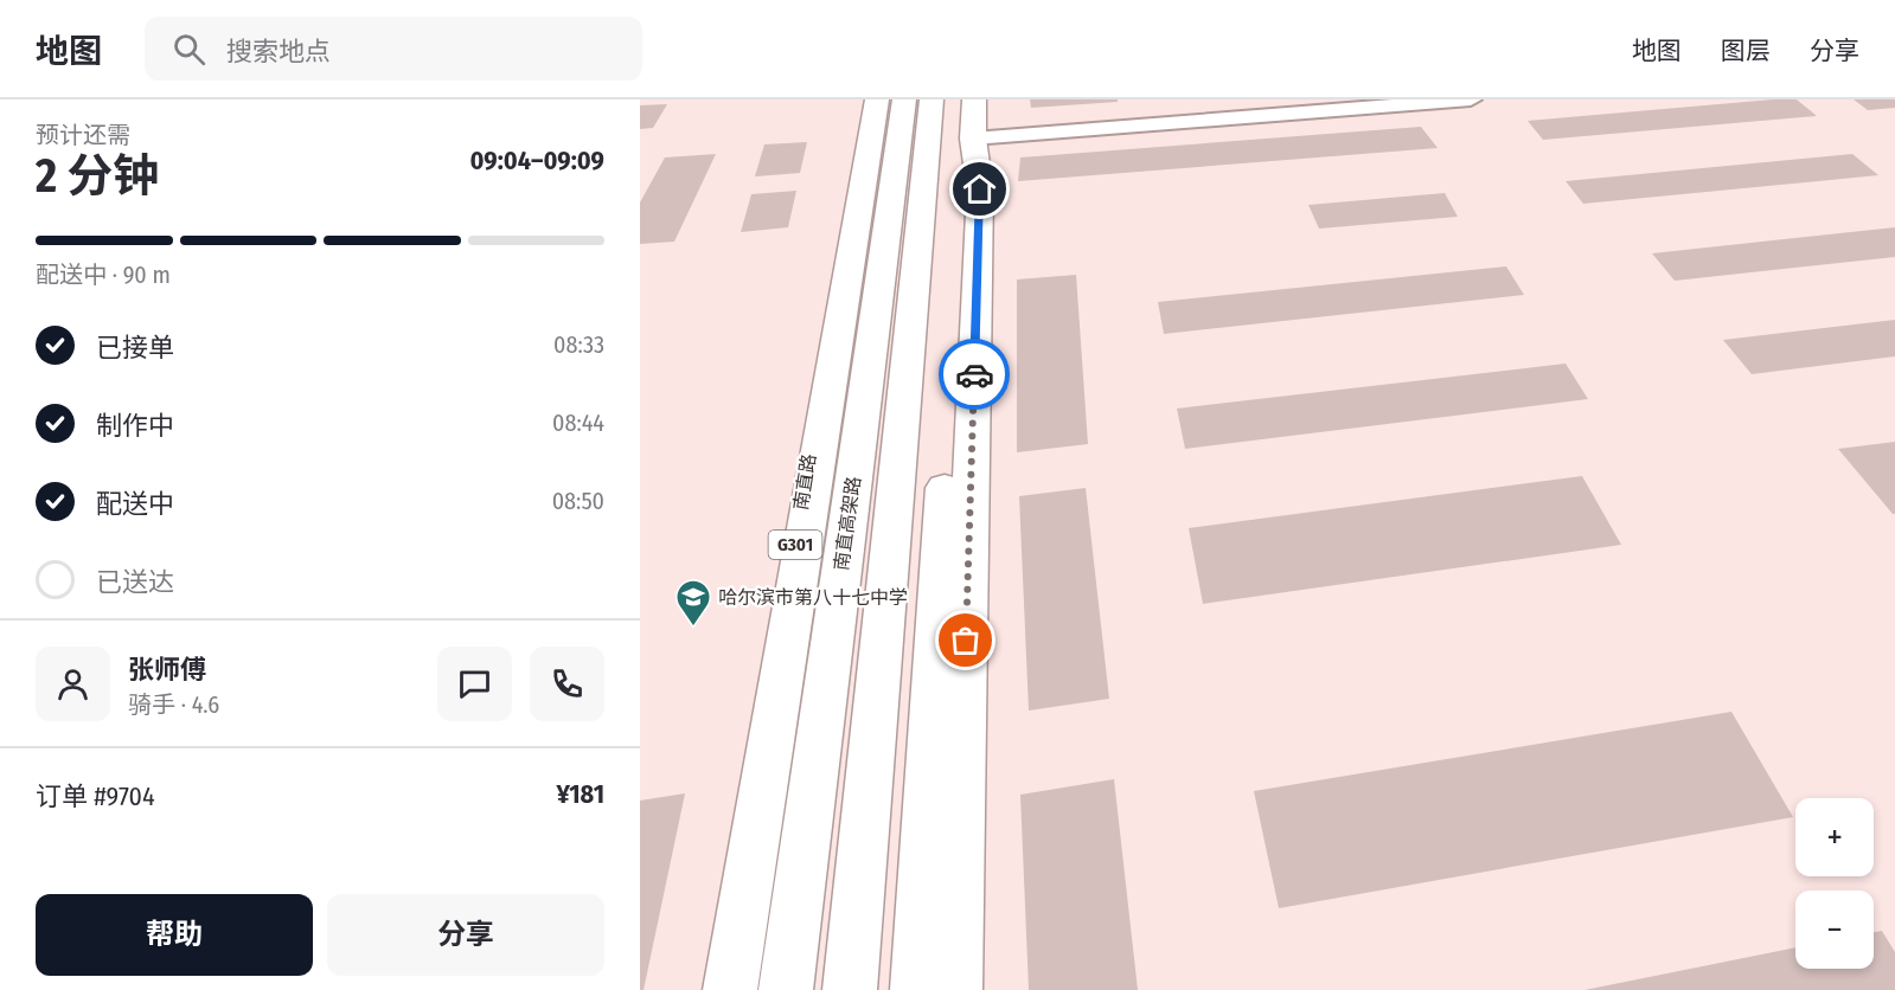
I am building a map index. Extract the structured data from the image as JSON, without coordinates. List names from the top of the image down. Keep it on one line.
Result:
{"streets":{"highway":["南直路","南直高架路","G301"]},"places":{"school or university":["哈尔滨市第八十七中学"]},"page":{"header":"地图","search":"搜索地点","nav":["地图","图层","分享"],"heading":["2 分钟","预计还需","09:04–09:09"],"panel":["张师傅","骑手 · 4.6","订单 #9704","¥181"],"bar":"配送中 · 90 m","list":[["已接单","08:33"],["制作中","08:44"],["配送中","08:50"],"已送达"],"map_buttons":["+","−"],"buttons":["帮助","分享"]}}
